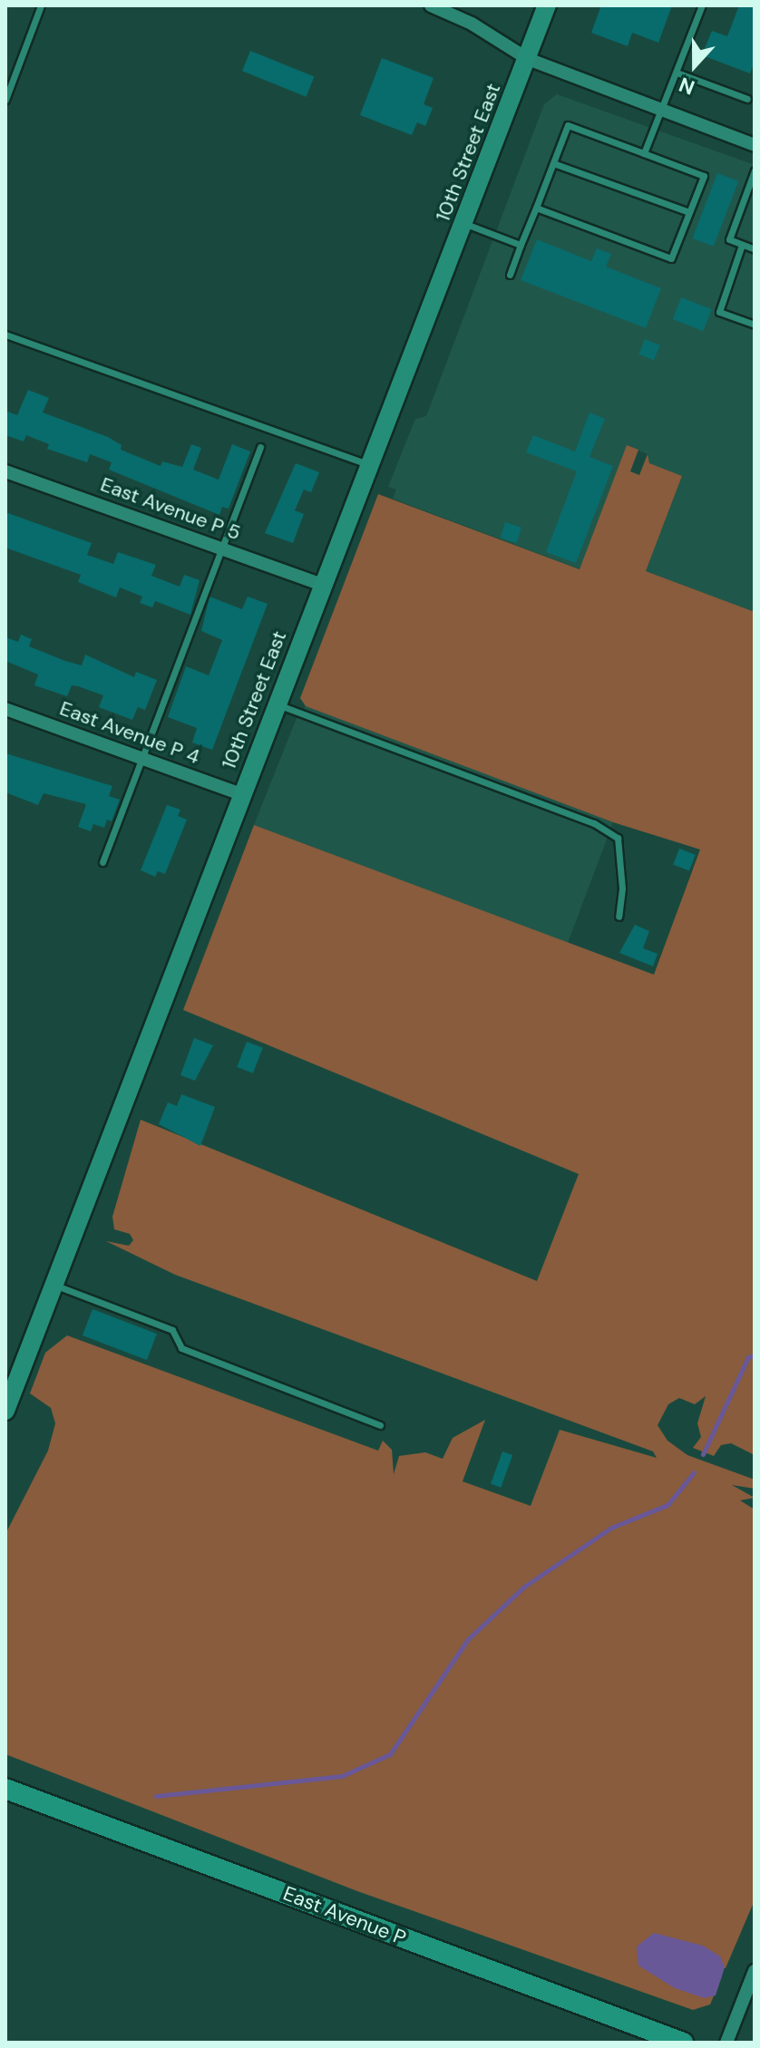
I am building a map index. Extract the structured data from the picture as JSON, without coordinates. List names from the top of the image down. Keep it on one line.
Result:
{"streets":{"main road":["10th Street East","East Avenue P"],"street":["East Avenue P 5","East Avenue P 4"]},"crossings":[["10th Street East","East Avenue P 5"],["10th Street East","East Avenue P 4"]],"north":"bottom"}
